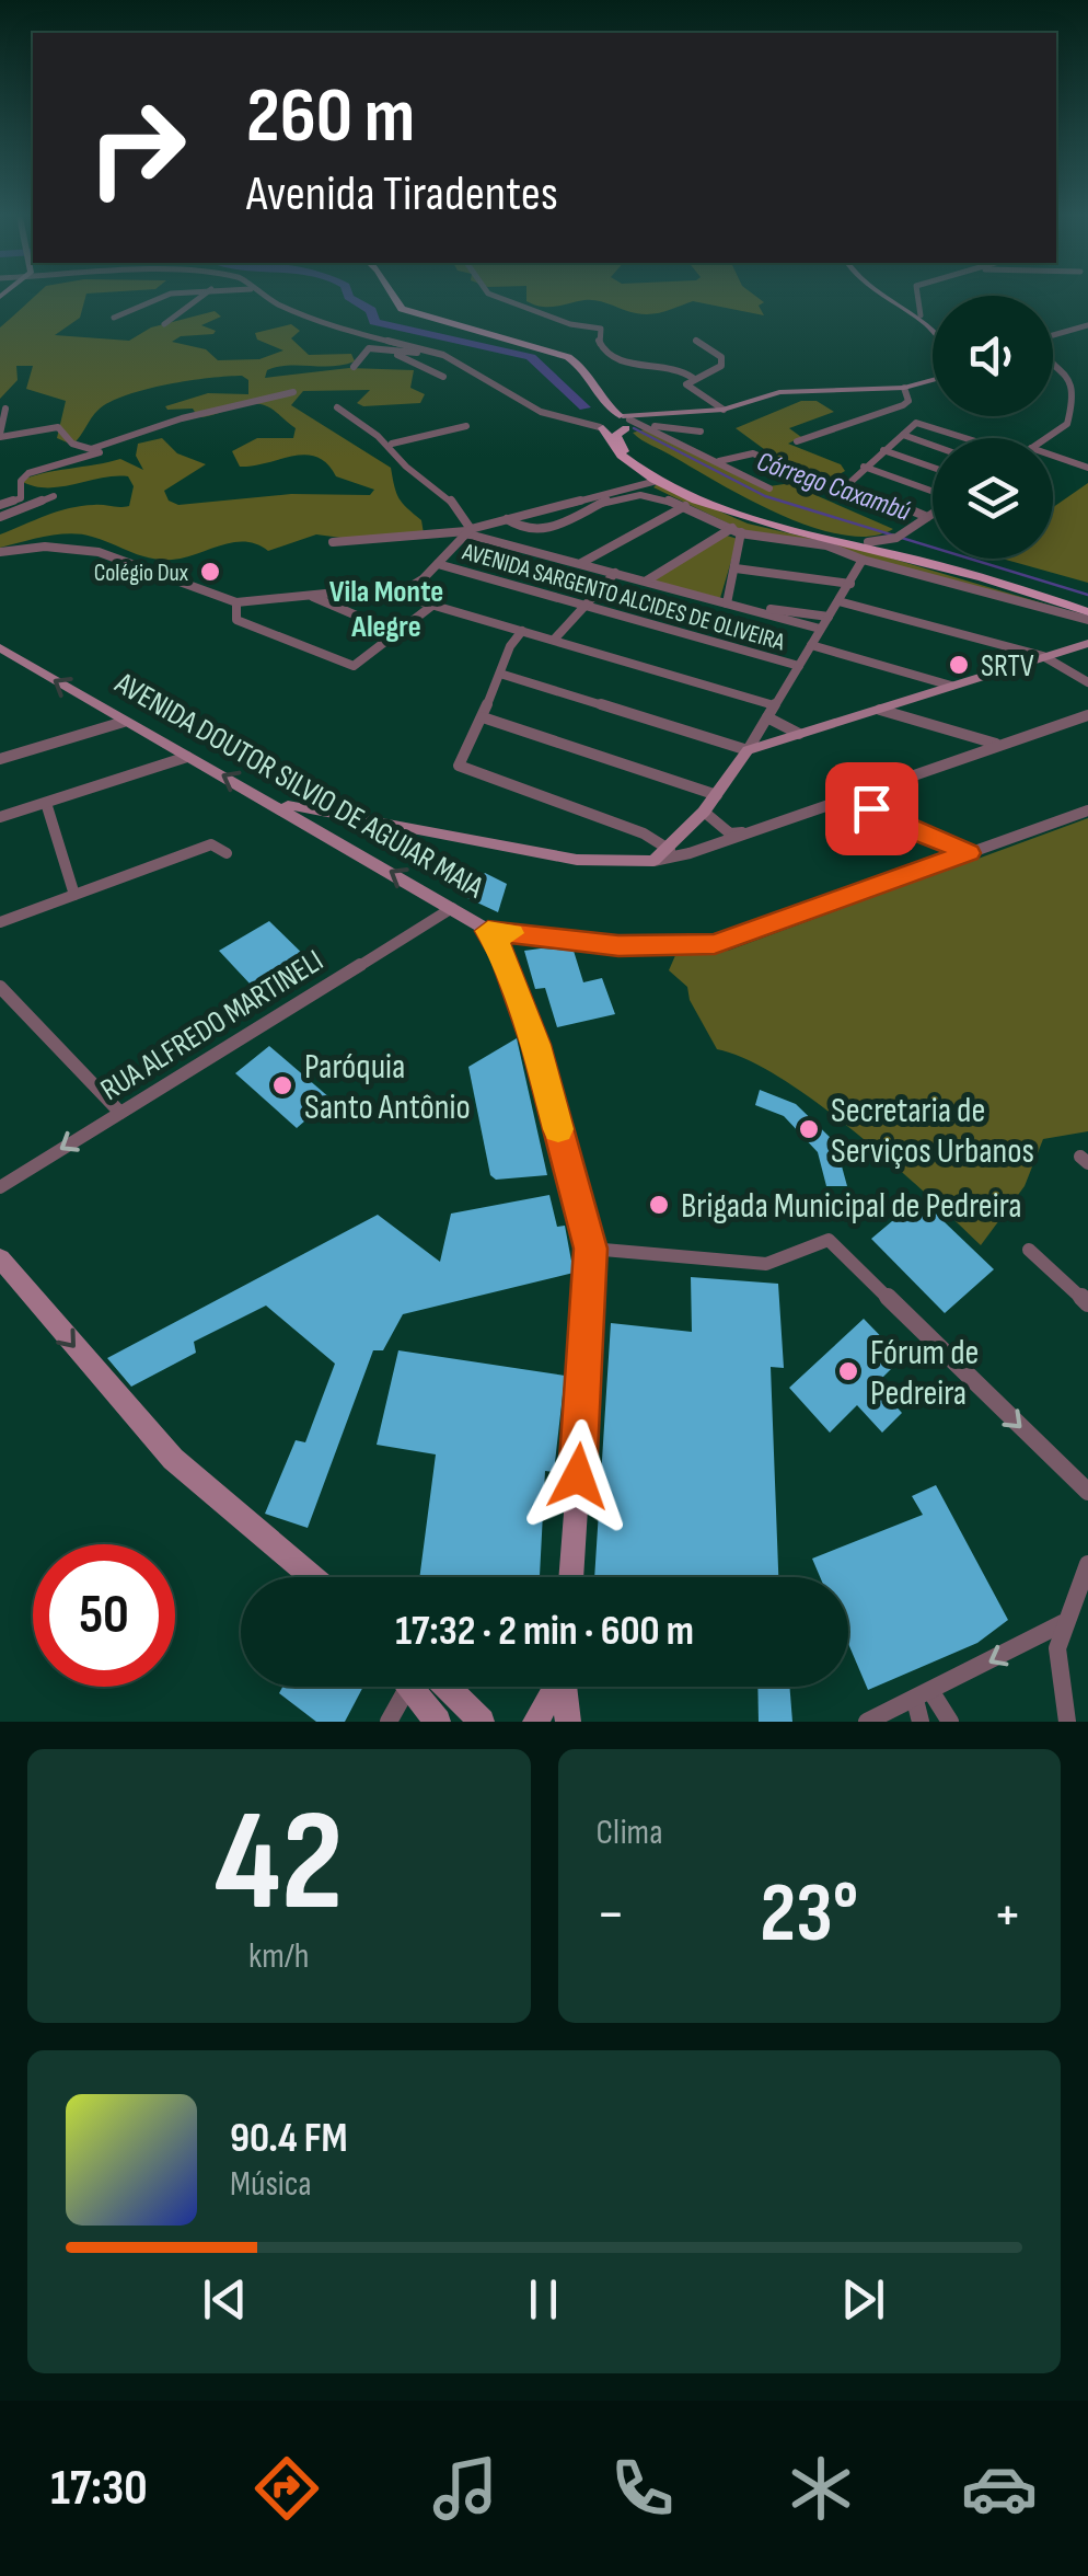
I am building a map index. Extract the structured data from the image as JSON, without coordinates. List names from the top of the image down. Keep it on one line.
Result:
{"streets":{"main road":["AVENIDA DOUTOR SILVIO DE AGUIAR MAIA"],"street":["AVENIDA SARGENTO ALCIDES DE OLIVEIRA","RUA ALFREDO MARTINELI"]},"crossings":[["AVENIDA DOUTOR SILVIO DE AGUIAR MAIA","RUA ALFREDO MARTINELI"]],"districts":["Vila Monte Alegre"],"water":["Córrego Caxambú"],"places":["Colégio Dux","SRTV","Paróquia Santo Antônio","Secretaria de Serviços Urbanos","Brigada Municipal de Pedreira","Fórum de Pedreira"],"page":{"turn":["260 m","Avenida Tiradentes"],"limit":"50","trip":"17:32 · 2 min · 600 m","tile":[["42","km/h"],"Clima"],"heat":["−","23°","+"],"song":["90.4 FM","Música"],"tabs":"17:30"}}
